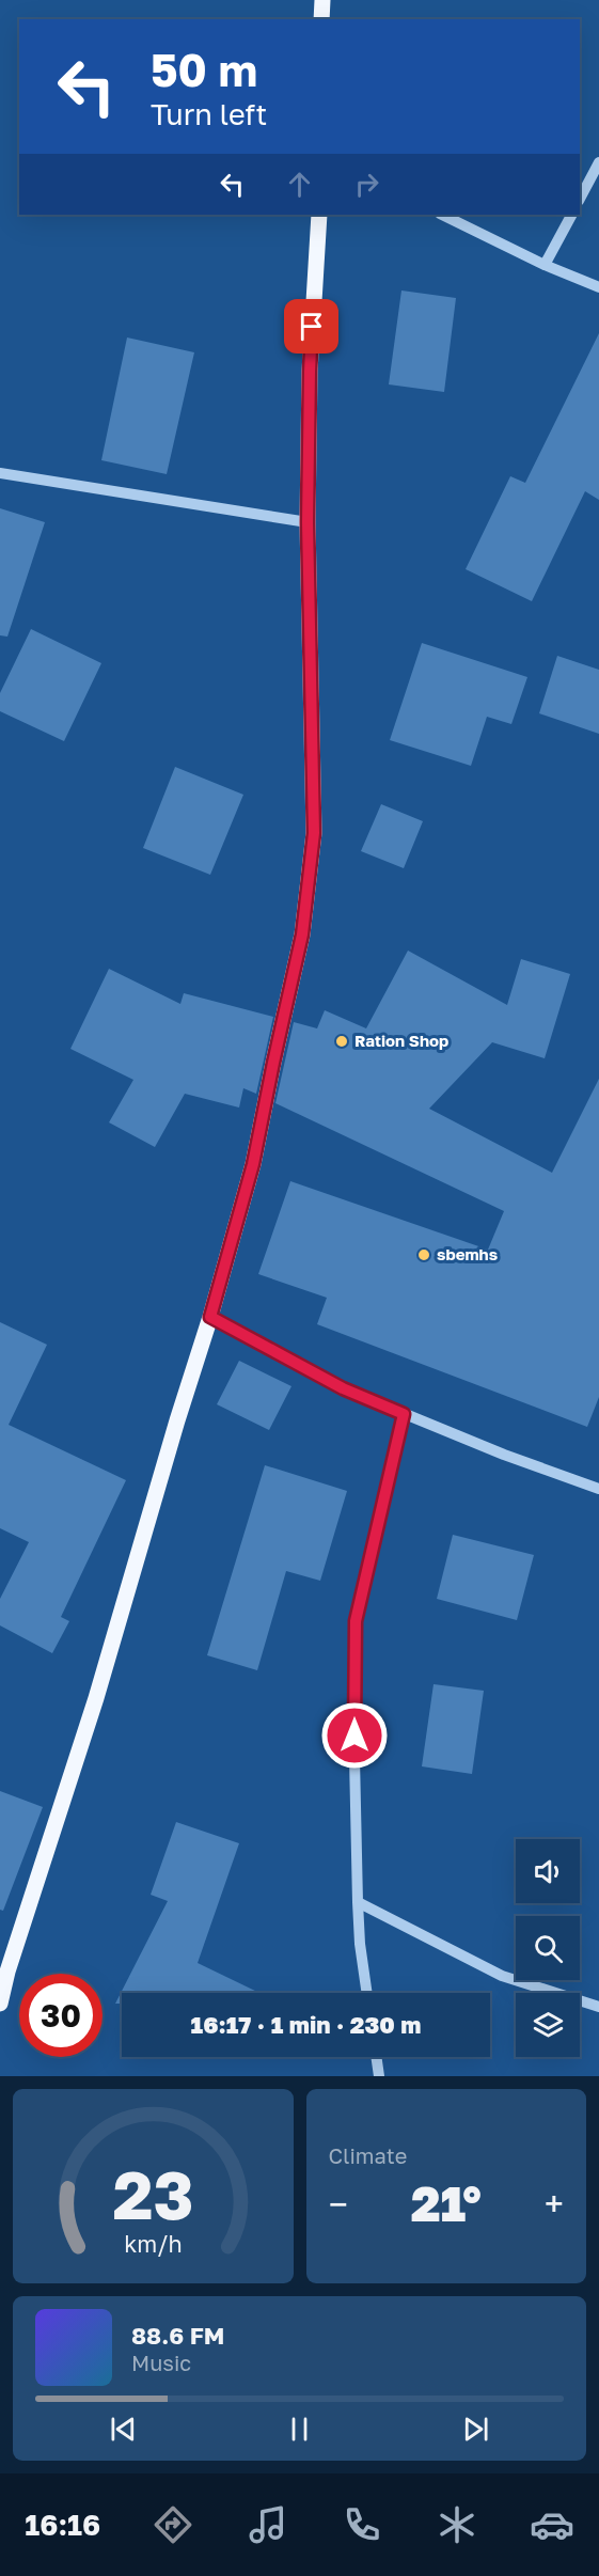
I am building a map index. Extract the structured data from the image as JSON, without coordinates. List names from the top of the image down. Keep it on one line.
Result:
{"places":["Ration Shop","sbemhs"],"page":{"turn":["50 m","Turn left"],"limit":"30","trip":"16:17 · 1 min · 230 m","tile":"Climate","heat":["−","21°","+"],"song":["88.6 FM","Music"],"tabs":"16:16","gauge":["23","km/h"]}}
